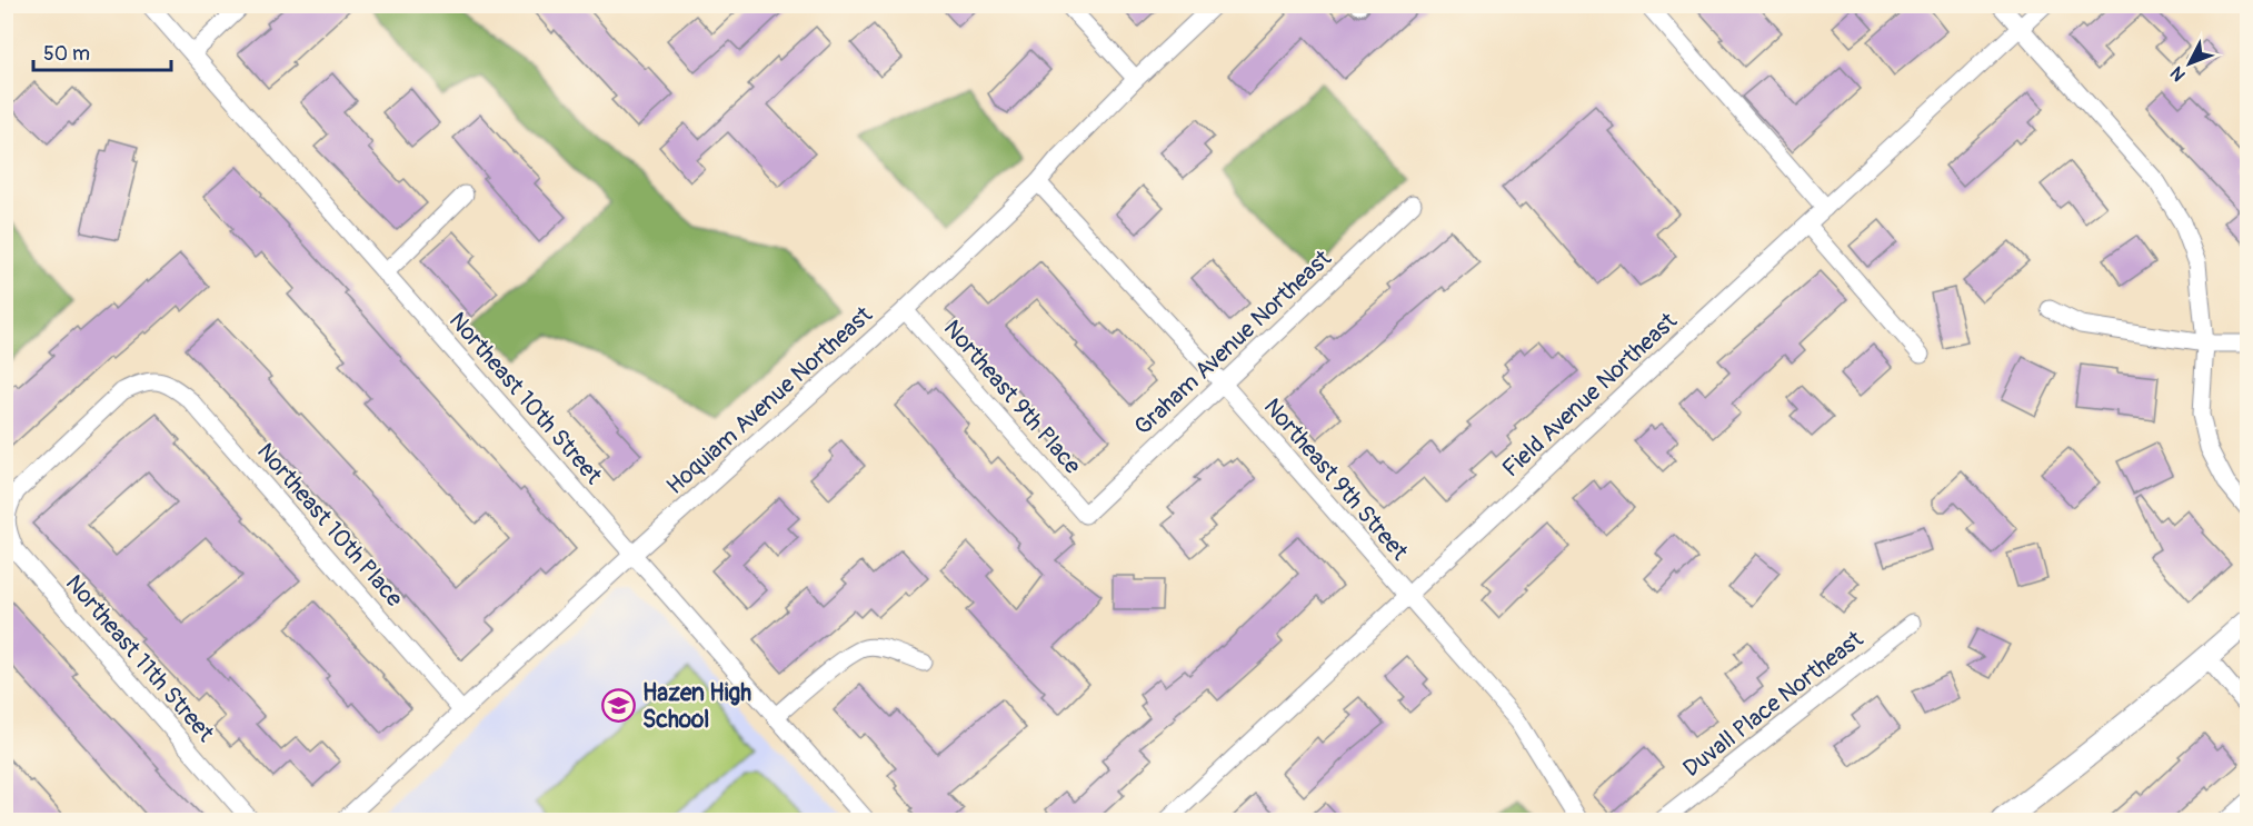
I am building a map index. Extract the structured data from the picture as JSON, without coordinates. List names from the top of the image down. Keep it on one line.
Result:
{"streets":{"street":["Graham Avenue Northeast","Field Avenue Northeast","Northeast 9th Place","Northeast 10th Street","Hoquiam Avenue Northeast","Northeast 9th Street","Northeast 10th Place","Northeast 11th Street","Duvall Place Northeast"]},"crossings":[["Graham Avenue Northeast","Northeast 9th Place"],["Graham Avenue Northeast","Northeast 9th Street"],["Field Avenue Northeast","Northeast 9th Street"],["Northeast 9th Place","Hoquiam Avenue Northeast"],["Northeast 10th Street","Hoquiam Avenue Northeast"],["Hoquiam Avenue Northeast","Northeast 9th Street"],["Hoquiam Avenue Northeast","Northeast 10th Place"],["Northeast 10th Place","Northeast 11th Street"]],"places":{"school or university":["Hazen High School"]},"scale_bar":"50 m","north":"bottom left"}
